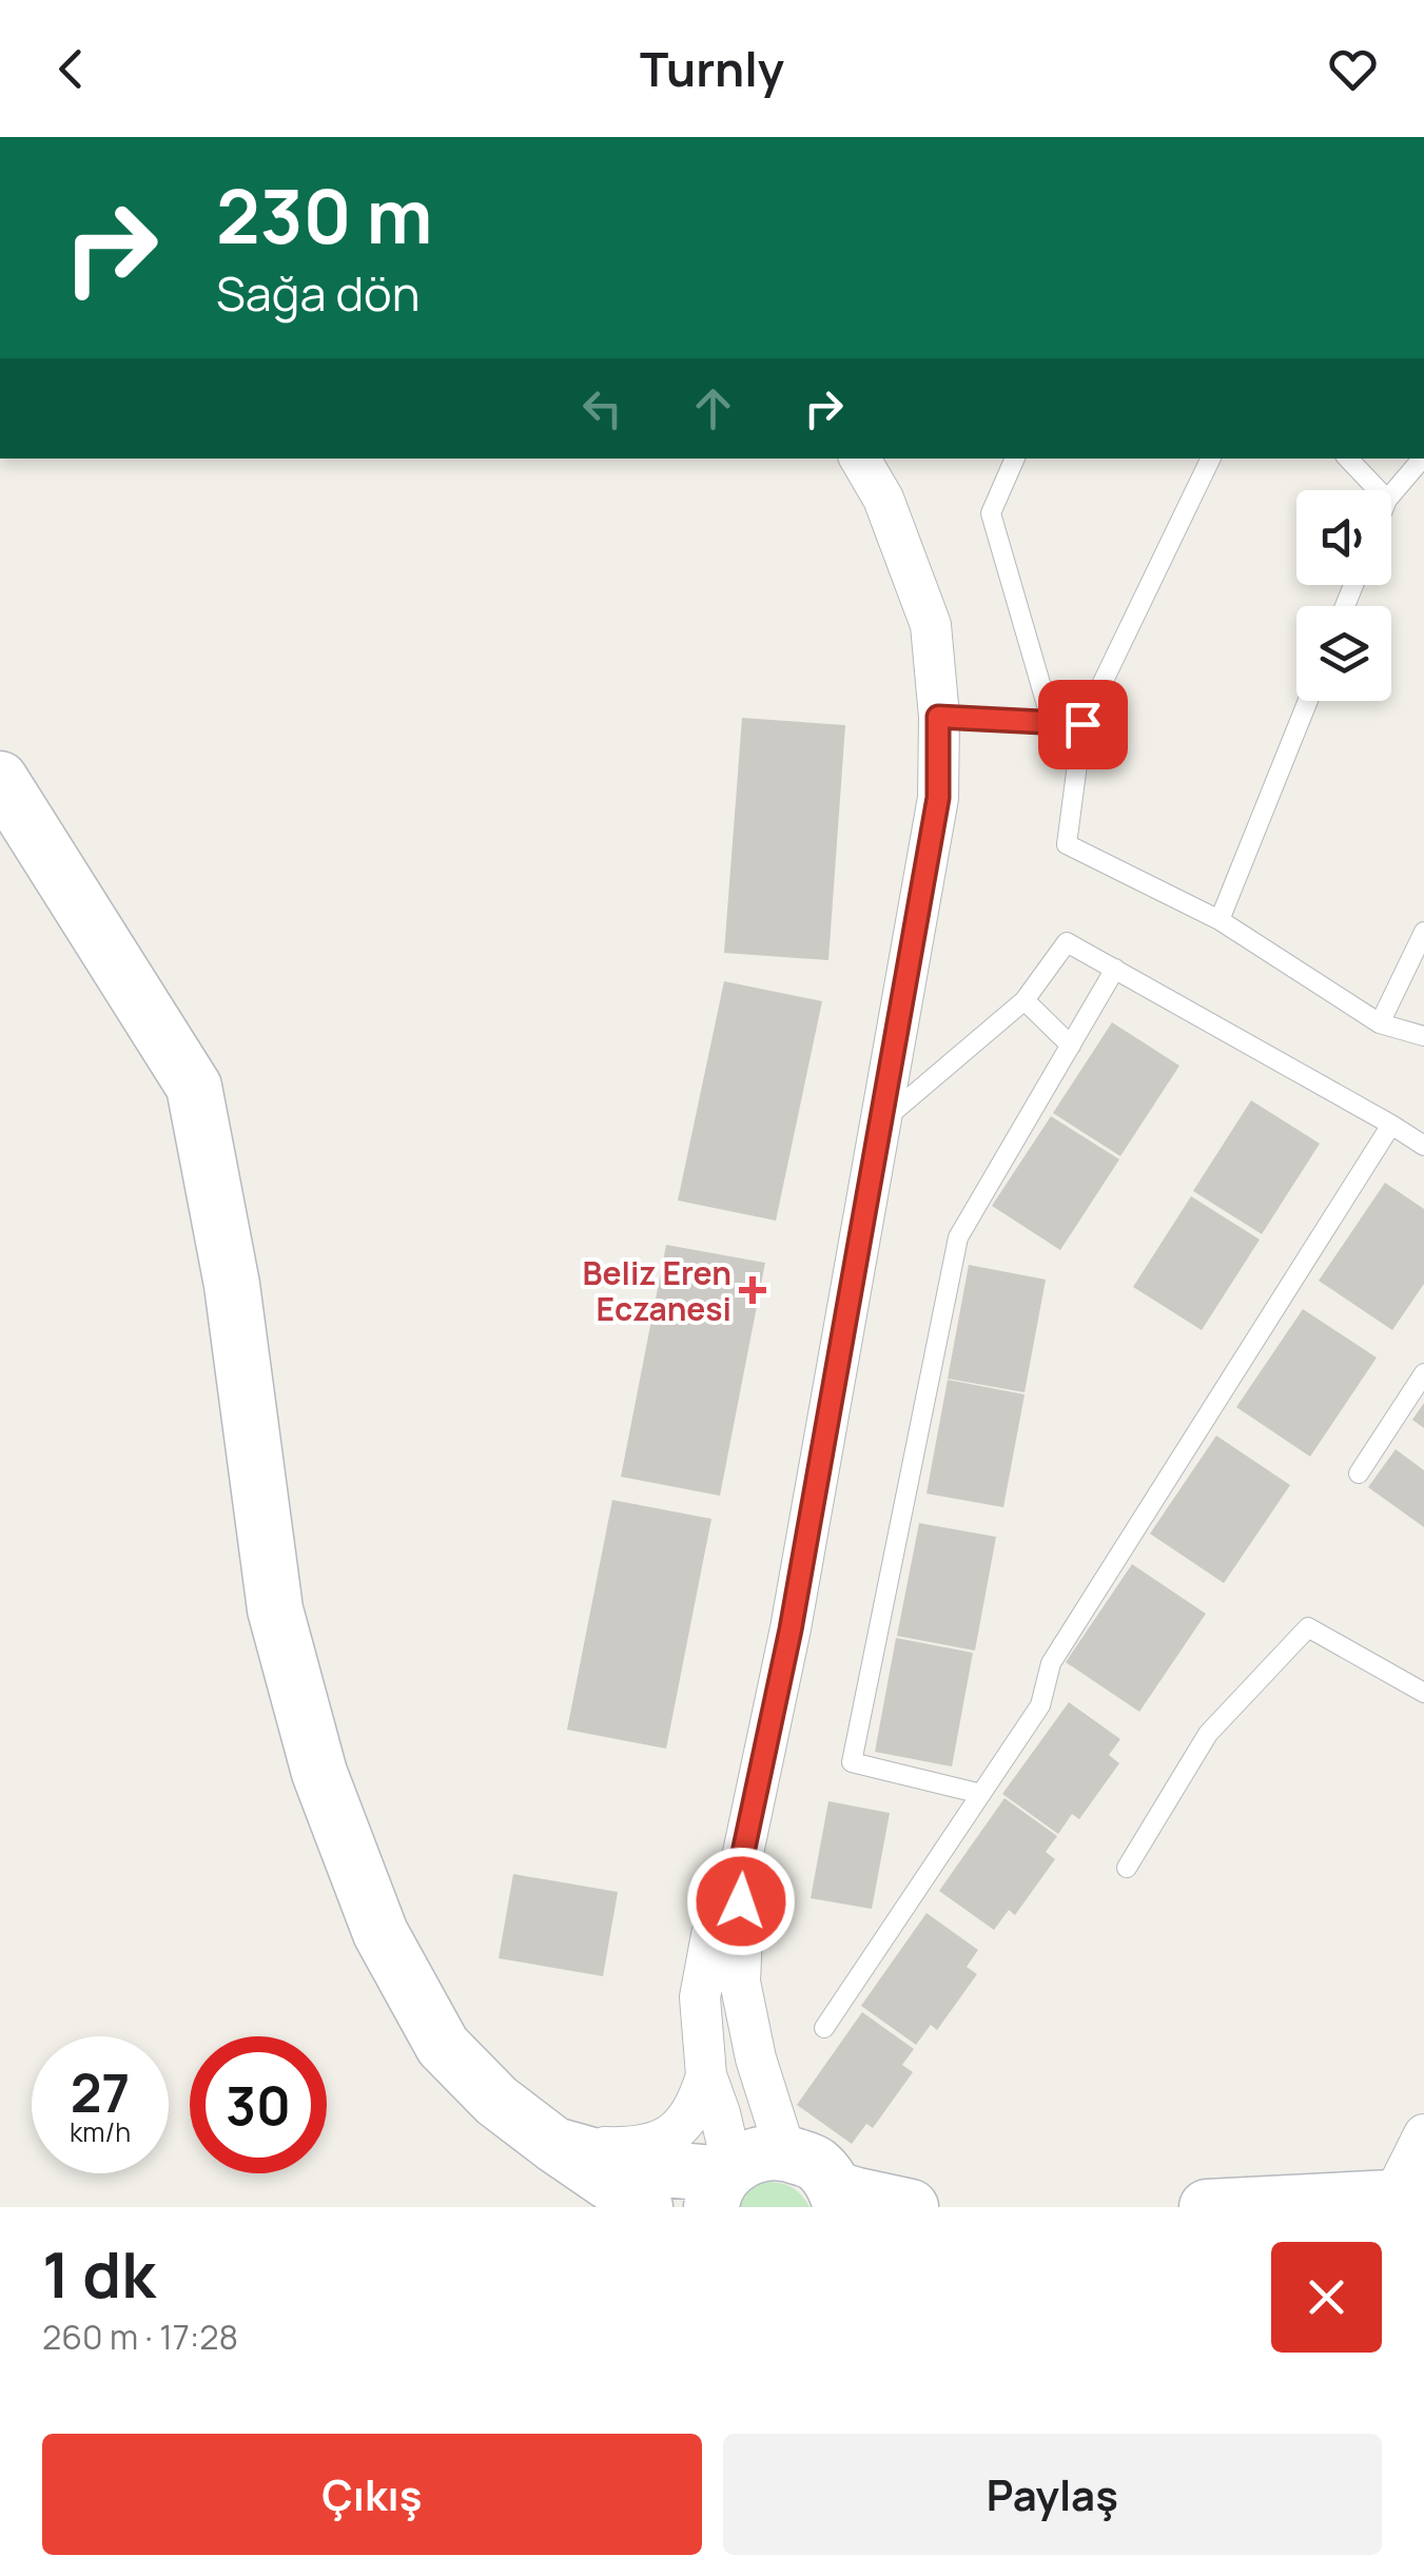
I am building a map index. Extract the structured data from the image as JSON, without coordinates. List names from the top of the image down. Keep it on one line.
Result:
{"places":{"health":["Beliz Eren Eczanesi"]},"page":{"header":"Turnly","turn":["230 m","Sağa dön"],"speed":"27 km/h","limit":"30","heading":["1 dk","260 m · 17:28"],"buttons":["Çıkış","Paylaş"]}}
